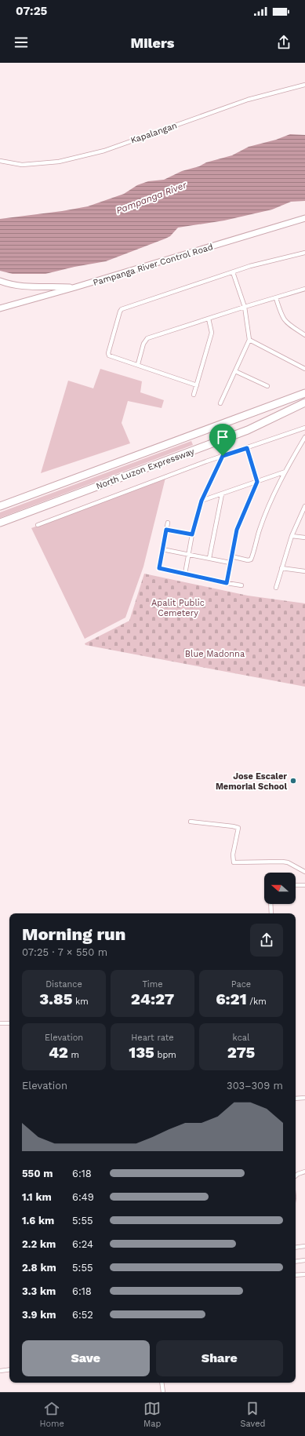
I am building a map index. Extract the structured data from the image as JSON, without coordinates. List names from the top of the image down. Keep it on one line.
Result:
{"streets":{"highway":["North Luzon Expressway"],"main road":["Pampanga River Control Road"],"street":["Kapalangan"]},"water":["Pampanga River"],"parks":["Apalit Public Cemetery","Blue Madonna"],"places":["Jose Escaler Memorial School"],"north":"left","page":{"status":"07:25","header":"Milers","heading":["Morning run","07:25 · 7 × 550 m"],"stats":[["Distance","3.85 km"],["Time","24:27"],["Pace","6:21 /km"],["Elevation","42 m"],["Heart rate","135 bpm"],["kcal","275"]],"chart":["Elevation","303–309 m"],"list":[{"name":"550 m","note":"6:18"},{"name":"1.1 km","note":"6:49"},{"name":"1.6 km","note":"5:55"},{"name":"2.2 km","note":"6:24"},{"name":"2.8 km","note":"5:55"},{"name":"3.3 km","note":"6:18"},{"name":"3.9 km","note":"6:52"}],"buttons":["Save","Share"],"tabs":["Home","Map","Saved"]}}
